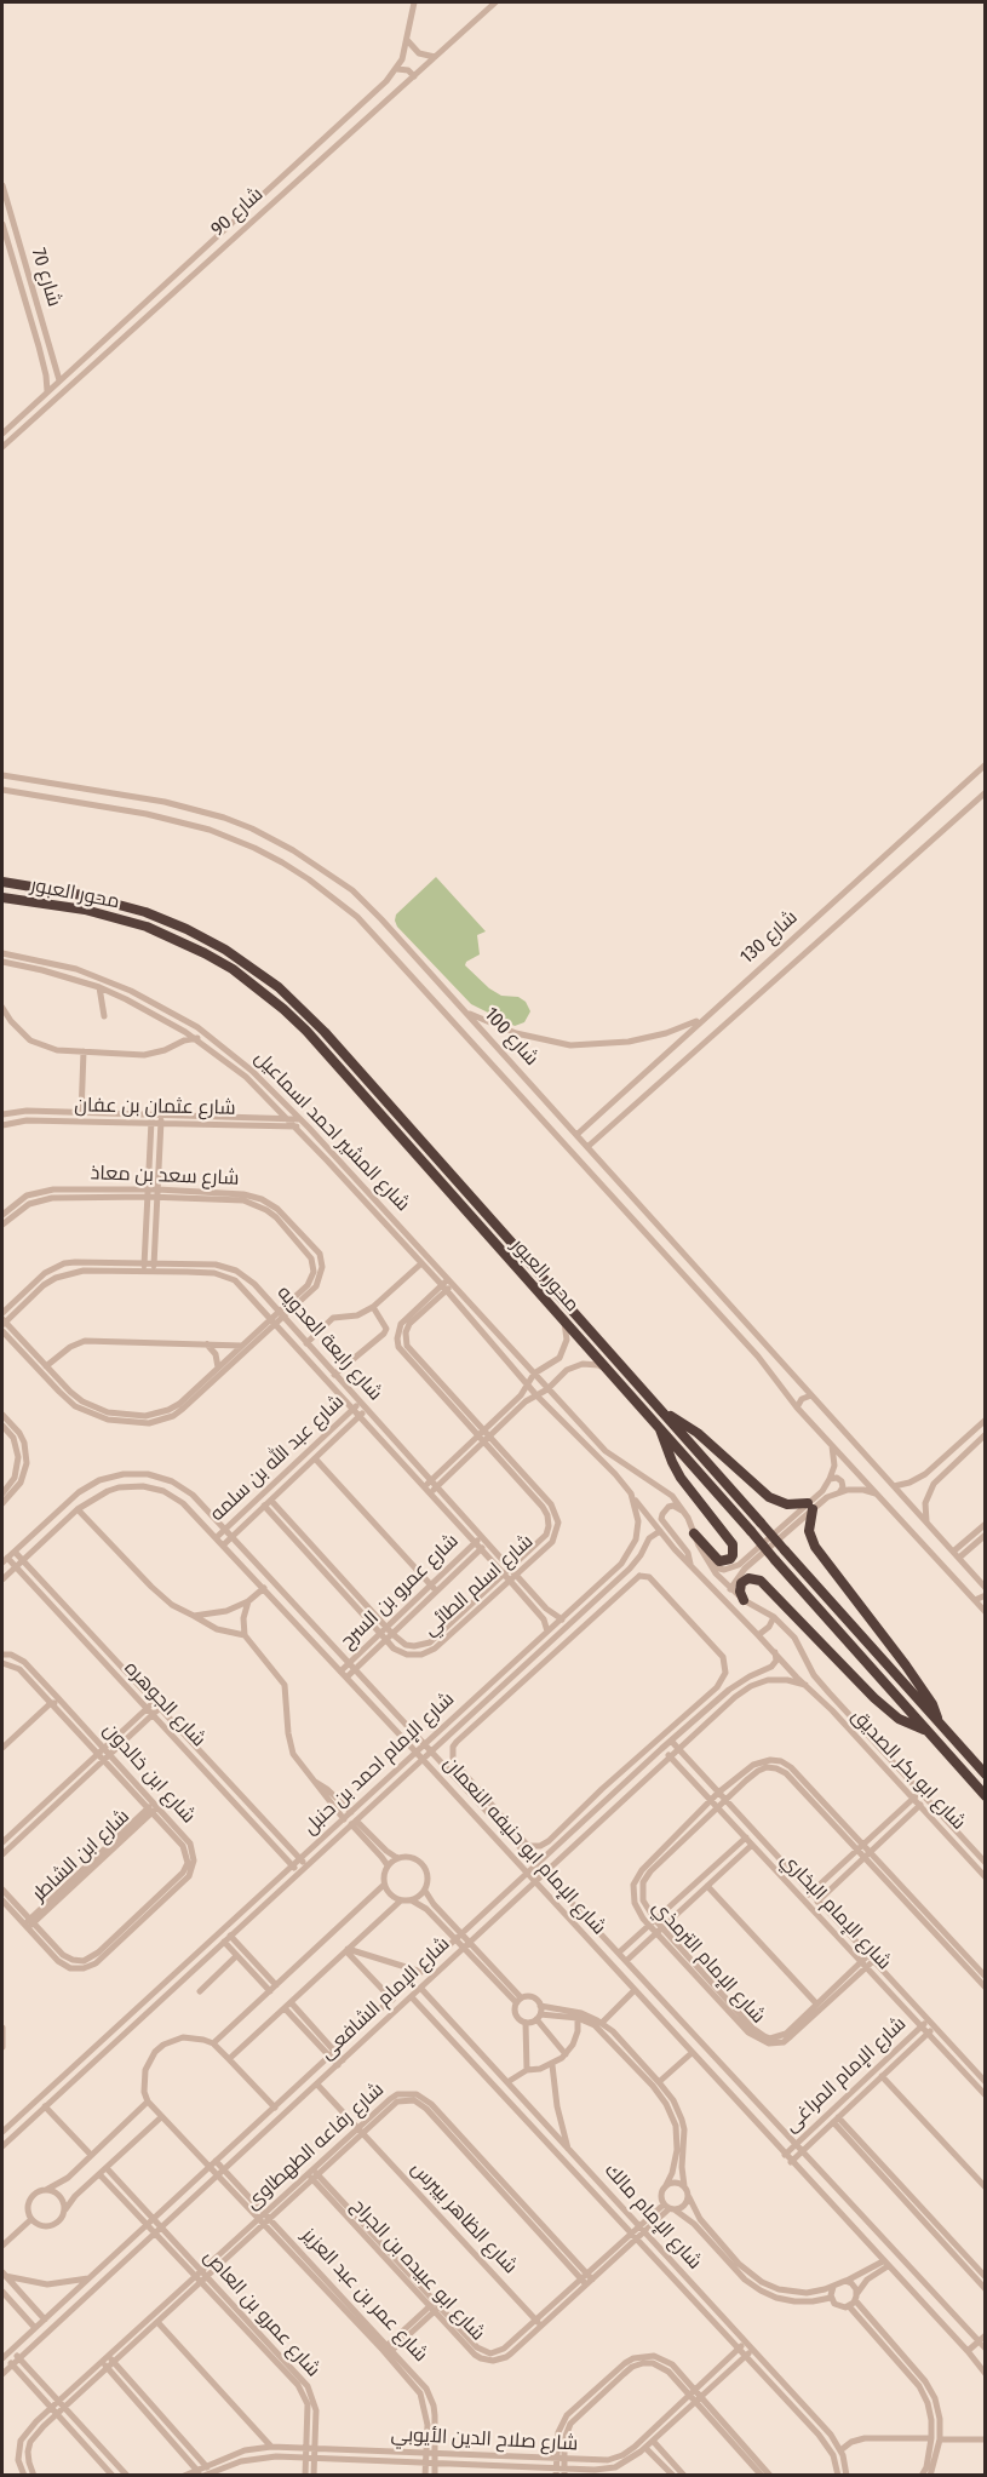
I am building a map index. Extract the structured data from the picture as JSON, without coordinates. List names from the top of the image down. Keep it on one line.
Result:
{"streets":{"highway":["محور العبور"],"street":["شارع 90","شارع 70","شارع 130","شارع 100","شارع عثمان بن عفان","شارع المشير احمد اسماعيل","شارع سعد بن معاذ","شارع رابعة العدويه","شارع عبد الله بن سلمه","شارع اسلم الطائي","شارع عمرو بن السرح","شارع الجوهره","شارع الإمام احمد بن حنبل","شارع ابو بكر الصديق","شارع ابن خالدون","شارع الإمام ابو حنيفه النعمان","شارع ابن الشاطر","شارع الإمام البخاري","شارع الإمام الترمذي","شارع الإمام الشافعى","شارع الإمام المراغى","شارع رفاعه الطهطاوى","شارع الإمام مالك","شارع الظاهر بيبرس","شارع ابو عبيده بن الجراح","شارع عمر بن عبد العزيز","شارع عمرو بن العاص","شارع صلاح الدين الأيوبي"]},"crossings":[["شارع 90","شارع 70"],["شارع 130","شارع 100"],["شارع عثمان بن عفان","شارع المشير احمد اسماعيل"],["شارع المشير احمد اسماعيل","شارع اسلم الطائي"],["شارع سعد بن معاذ","شارع رابعة العدويه"],["شارع رابعة العدويه","شارع عبد الله بن سلمه"],["شارع رابعة العدويه","شارع اسلم الطائي"],["شارع رابعة العدويه","شارع عمرو بن السرح"],["شارع رابعة العدويه","شارع الإمام احمد بن حنبل"],["شارع عبد الله بن سلمه","شارع اسلم الطائي"],["شارع عبد الله بن سلمه","شارع الإمام ابو حنيفه النعمان"],["شارع اسلم الطائي","شارع عمرو بن السرح"],["شارع عمرو بن السرح","شارع الإمام ابو حنيفه النعمان"],["شارع الجوهره","شارع الإمام احمد بن حنبل"],["شارع الجوهره","شارع الإمام ابو حنيفه النعمان"],["شارع الإمام احمد بن حنبل","شارع الإمام ابو حنيفه النعمان"],["شارع ابو بكر الصديق","شارع الإمام الشافعى"],["شارع ابن خالدون","شارع ابن الشاطر"],["شارع الإمام ابو حنيفه النعمان","شارع الإمام الشافعى"],["شارع الإمام ابو حنيفه النعمان","شارع الإمام المراغى"],["شارع الإمام البخاري","شارع الإمام الترمذي"],["شارع الإمام البخاري","شارع الإمام الشافعى"],["شارع الإمام البخاري","شارع الإمام المراغى"],["شارع الإمام الشافعى","شارع الإمام مالك"],["شارع الإمام الشافعى","شارع الظاهر بيبرس"],["شارع الإمام الشافعى","شارع عمر بن عبد العزيز"],["شارع الإمام الشافعى","شارع عمرو بن العاص"],["شارع رفاعه الطهطاوى","شارع الظاهر بيبرس"],["شارع رفاعه الطهطاوى","شارع ابو عبيده بن الجراح"],["شارع رفاعه الطهطاوى","شارع عمر بن عبد العزيز"],["شارع رفاعه الطهطاوى","شارع عمرو بن العاص"],["شارع الإمام مالك","شارع ابو عبيده بن الجراح"],["شارع الإمام مالك","شارع صلاح الدين الأيوبي"],["شارع الظاهر بيبرس","شارع ابو عبيده بن الجراح"],["شارع عمر بن عبد العزيز","شارع صلاح الدين الأيوبي"],["شارع عمرو بن العاص","شارع صلاح الدين الأيوبي"]]}
